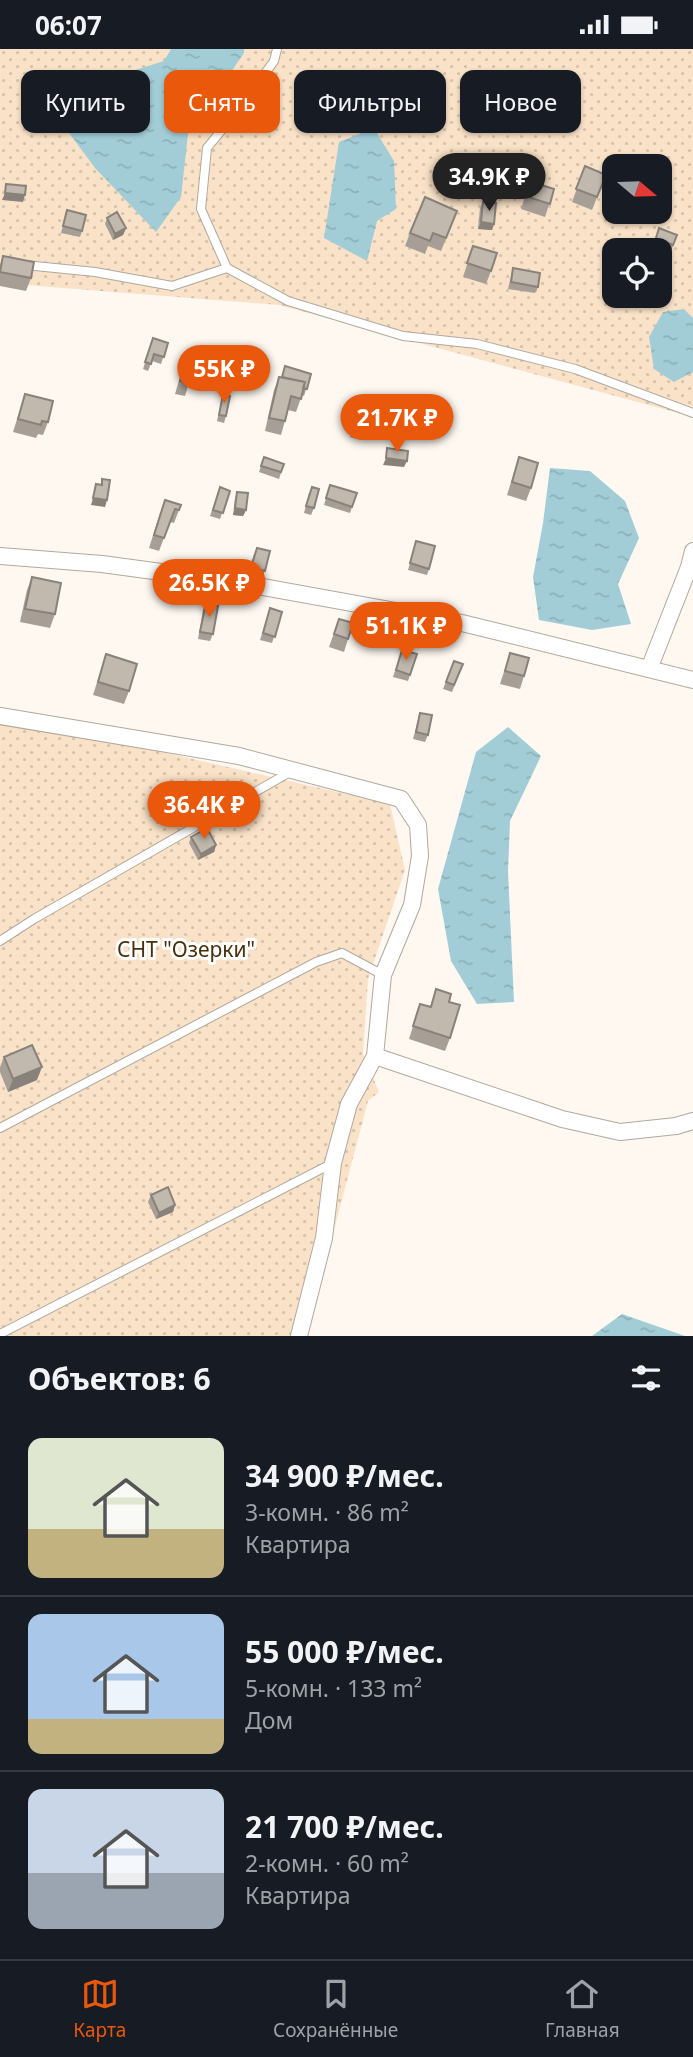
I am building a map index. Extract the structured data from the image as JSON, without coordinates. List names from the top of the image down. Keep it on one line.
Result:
{"parks":["СНТ \"Озерки\""],"north":"right","page":{"status":"06:07","chip":["Купить","Снять","Фильтры","Новое"],"price":["34.9K ₽","55K ₽","21.7K ₽","26.5K ₽","51.1K ₽","36.4K ₽"],"heading":"Объектов: 6","list":[{"name":"34 900 ₽/мес.","note":"3-комн. · 86 m² · Квартира"},{"name":"55 000 ₽/мес.","note":"5-комн. · 133 m² · Дом"},{"name":"21 700 ₽/мес.","note":"2-комн. · 60 m² · Квартира"}],"tabs":["Карта","Сохранённые","Главная"]}}
